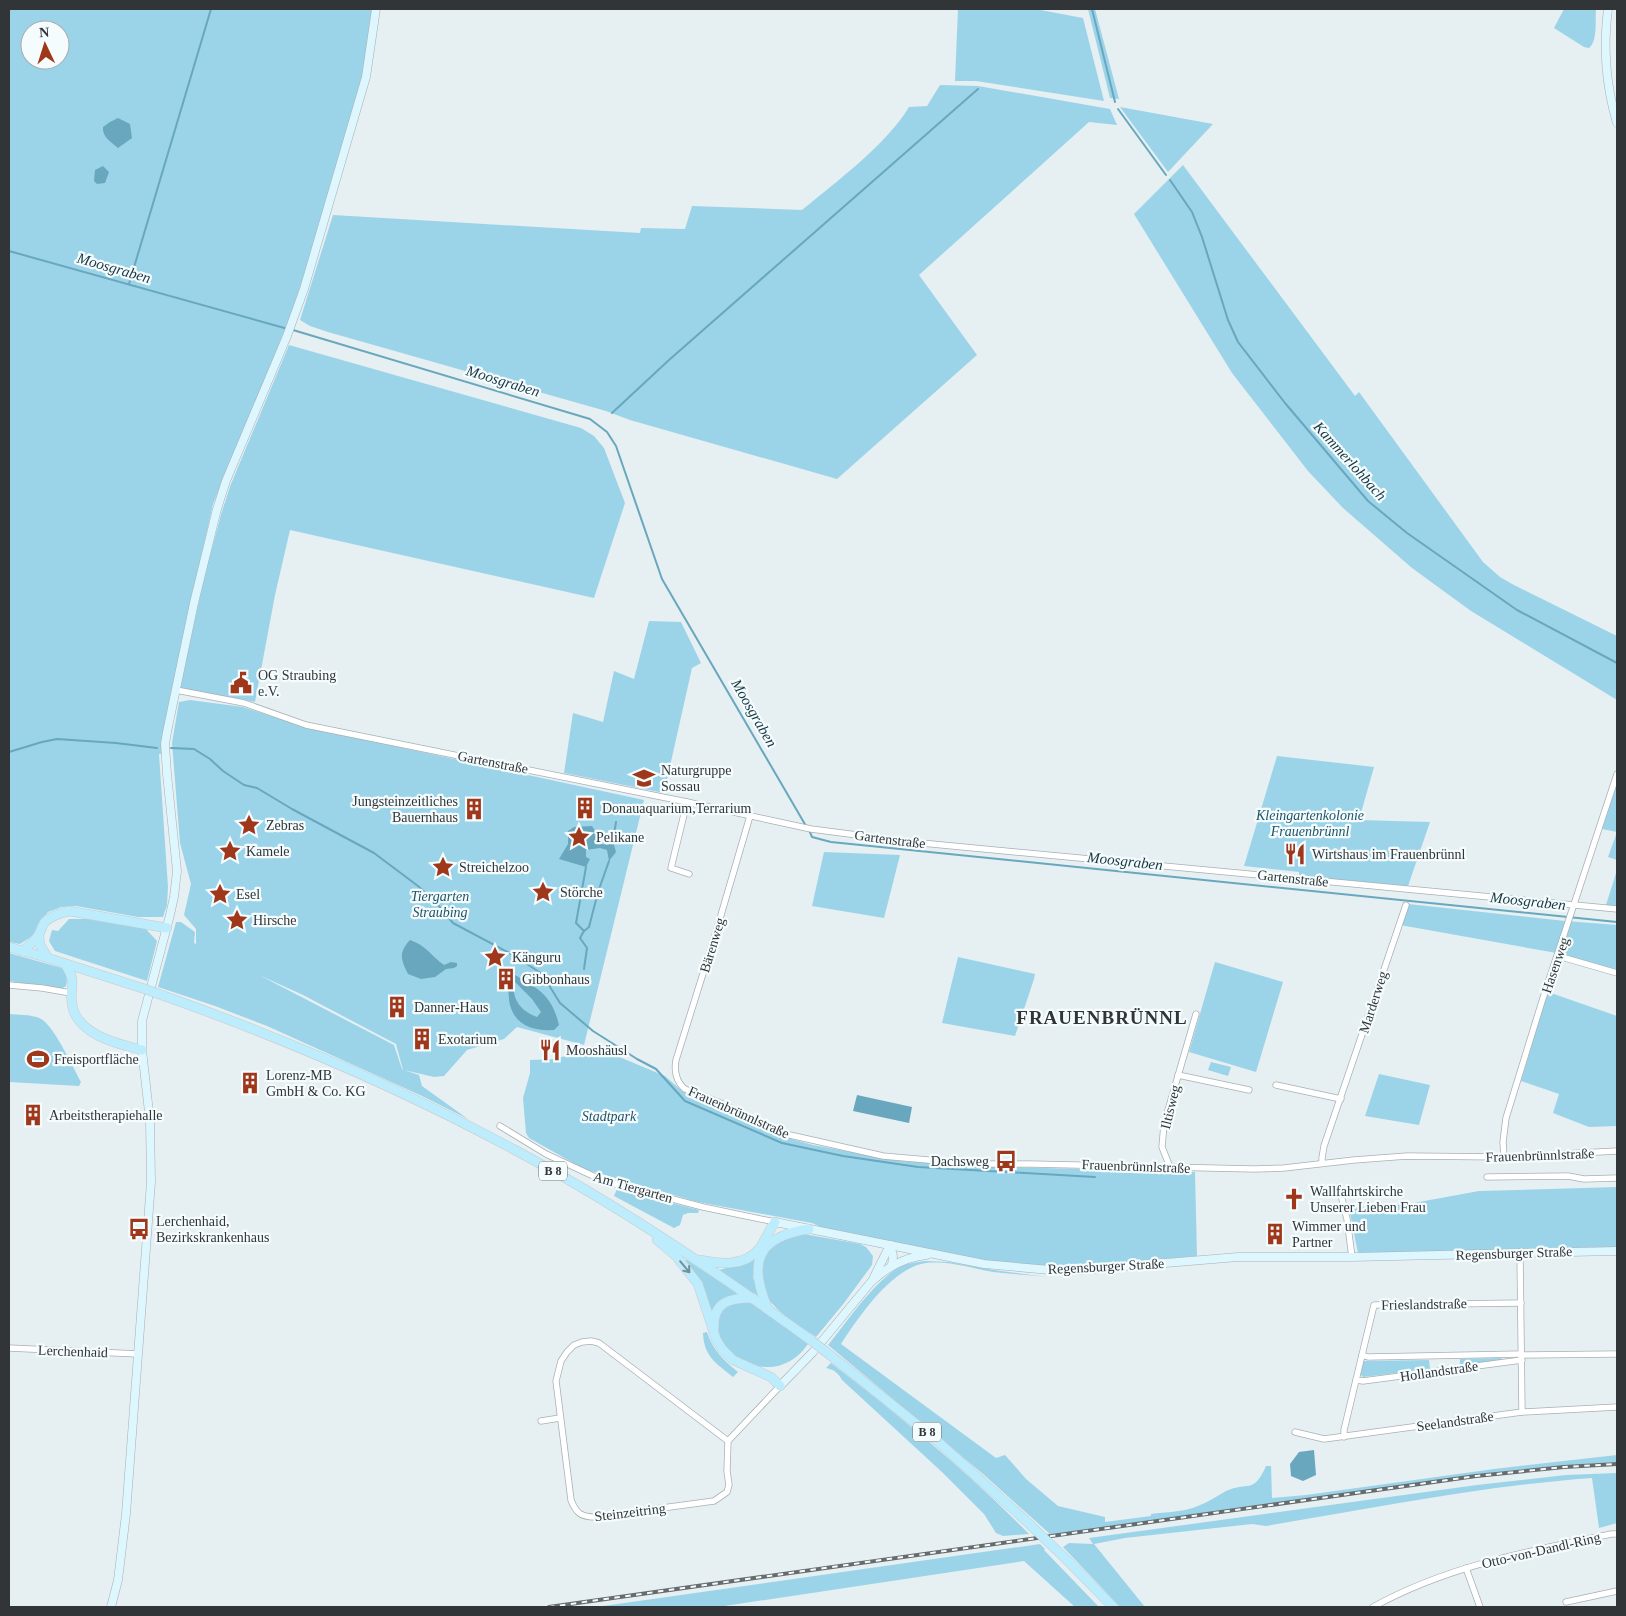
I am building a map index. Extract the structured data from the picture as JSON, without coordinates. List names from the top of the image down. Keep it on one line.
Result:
{"streets":{"main road":["B 8"],"street":["Gartenstraße","Bärenweg","Hasenweg","Marderweg","Iltisweg","Frauenbrünnlstraße","Am Tiergarten","Regensburger Straße","Frieslandstraße","Lerchenhaid","Hollandstraße","Seelandstraße","Steinzeitring","Otto-von-Dandl-Ring"]},"crossings":[["Gartenstraße","Bärenweg"],["Gartenstraße","Hasenweg"],["Bärenweg","Frauenbrünnlstraße"],["Hasenweg","Frauenbrünnlstraße"],["Marderweg","Frauenbrünnlstraße"],["Iltisweg","Frauenbrünnlstraße"],["Am Tiergarten","Regensburger Straße"],["Frieslandstraße","Hollandstraße"],["Frieslandstraße","Seelandstraße"]],"districts":["FRAUENBRÜNNL"],"water":["Moosgraben","Kammerlohbach"],"parks":["Kleingartenkolonie Frauenbrünnl","Tiergarten Straubing","Stadtpark"],"places":{"public building":["OG Straubing e.V."],"school or university":["Naturgruppe Sossau"],"building":["Donauaquarium,Terrarium","Jungsteinzeitliches Bauernhaus","Gibbonhaus","Danner-Haus","Exotarium","Lorenz-MB GmbH & Co. KG","Arbeitstherapiehalle","Wimmer und Partner"],"place":["Zebras","Pelikane","Kamele","Streichelzoo","Störche","Esel","Hirsche","Känguru"],"restaurant":["Wirtshaus im Frauenbrünnl","Mooshäusl"],"sports":["Freisportfläche"],"bus stop":["Dachsweg","Lerchenhaid, Bezirkskrankenhaus"],"church":["Wallfahrtskirche Unserer Lieben Frau"]},"north":"top"}
